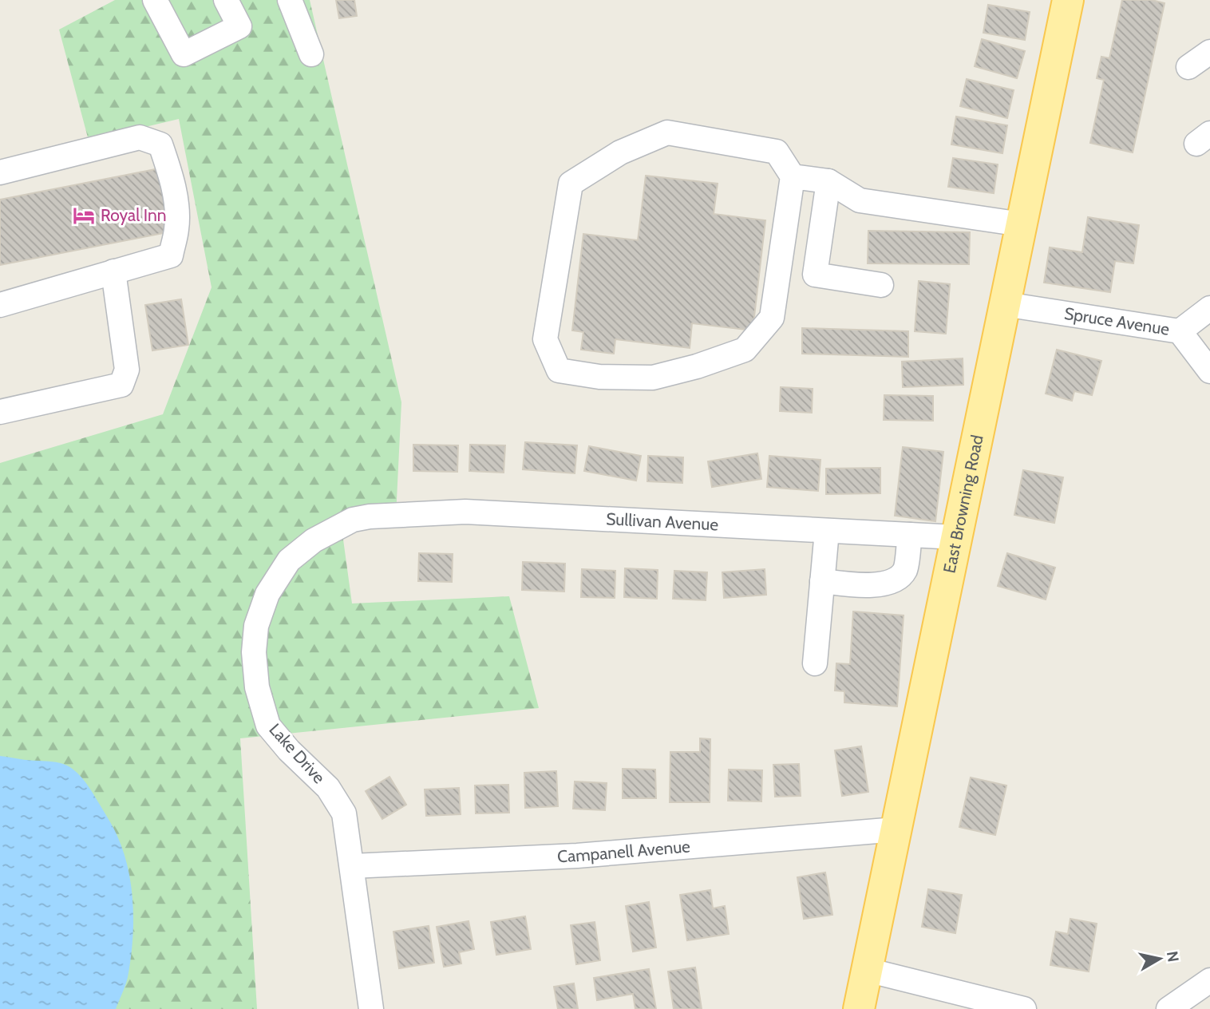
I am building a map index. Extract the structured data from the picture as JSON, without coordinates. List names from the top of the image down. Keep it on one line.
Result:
{"streets":{"main road":["East Browning Road"],"street":["Spruce Avenue","Sullivan Avenue","Lake Drive","Campanell Avenue"]},"crossings":[["Spruce Avenue","East Browning Road"],["East Browning Road","Sullivan Avenue"],["East Browning Road","Campanell Avenue"],["Sullivan Avenue","Lake Drive"],["Lake Drive","Campanell Avenue"]],"places":{"hotel":["Royal Inn"]},"north":"right"}
